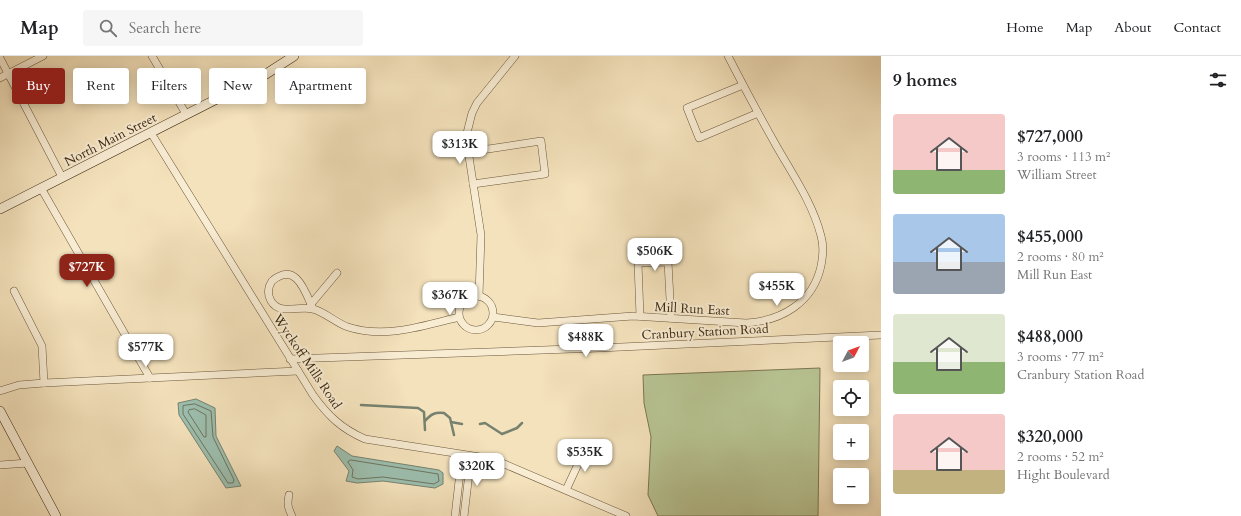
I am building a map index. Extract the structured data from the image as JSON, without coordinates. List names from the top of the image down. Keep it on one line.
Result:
{"streets":{"street":["North Main Street","Mill Run East","Cranbury Station Road","Wyckoff Mills Road"]},"crossings":[["North Main Street","Wyckoff Mills Road"],["Cranbury Station Road","Wyckoff Mills Road"]],"north":"top right","page":{"header":"Map","search":"Search here","nav":["Home","Map","About","Contact"],"heading":"9 homes","chip":["Buy","Rent","Filters","New","Apartment"],"list":[{"name":"$727,000","note":"3 rooms · 113 m² · William Street"},{"name":"$455,000","note":"2 rooms · 80 m² · Mill Run East"},{"name":"$488,000","note":"3 rooms · 77 m² · Cranbury Station Road"},{"name":"$320,000","note":"2 rooms · 52 m² · Hight Boulevard"}],"price":["$313K","$506K","$727K","$455K","$367K","$488K","$577K","$535K","$320K"],"map_buttons":["+","−"]}}
